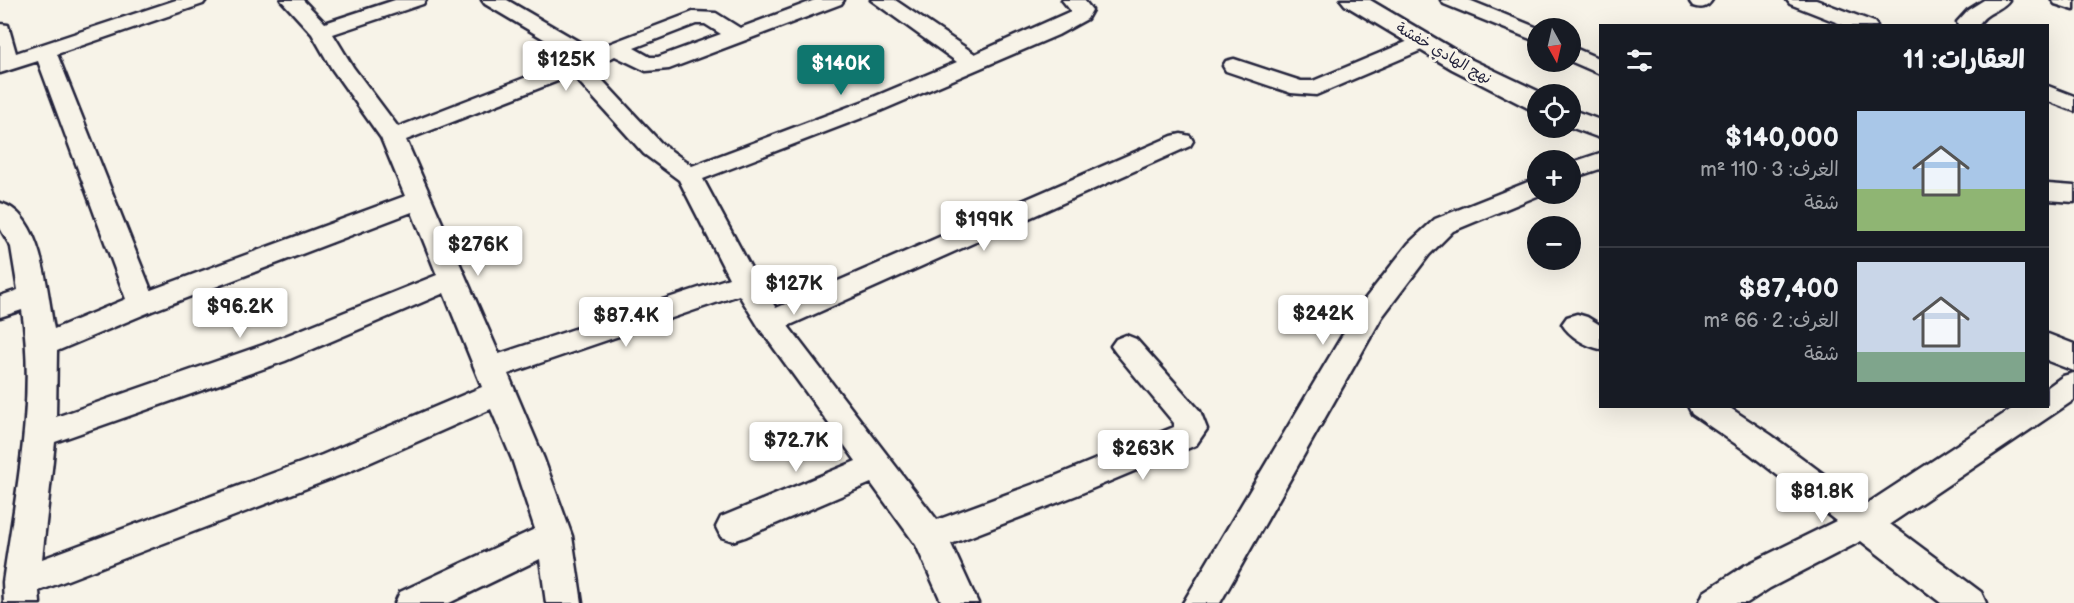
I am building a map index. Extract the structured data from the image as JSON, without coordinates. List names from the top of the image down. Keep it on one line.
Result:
{"streets":{"main road":["نهج الهادي خفشة"]},"north":"bottom","page":{"map_buttons":["+","−"],"heading":"العقارات: 11","price":["$125K","$140K","$199K","$276K","$127K","$96.2K","$242K","$87.4K","$72.7K","$263K","$81.8K"],"list":[{"name":"$140,000","note":"الغرف: 3 · 110 m² · شقة"},{"name":"$87,400","note":"الغرف: 2 · 66 m² · شقة"}]}}
